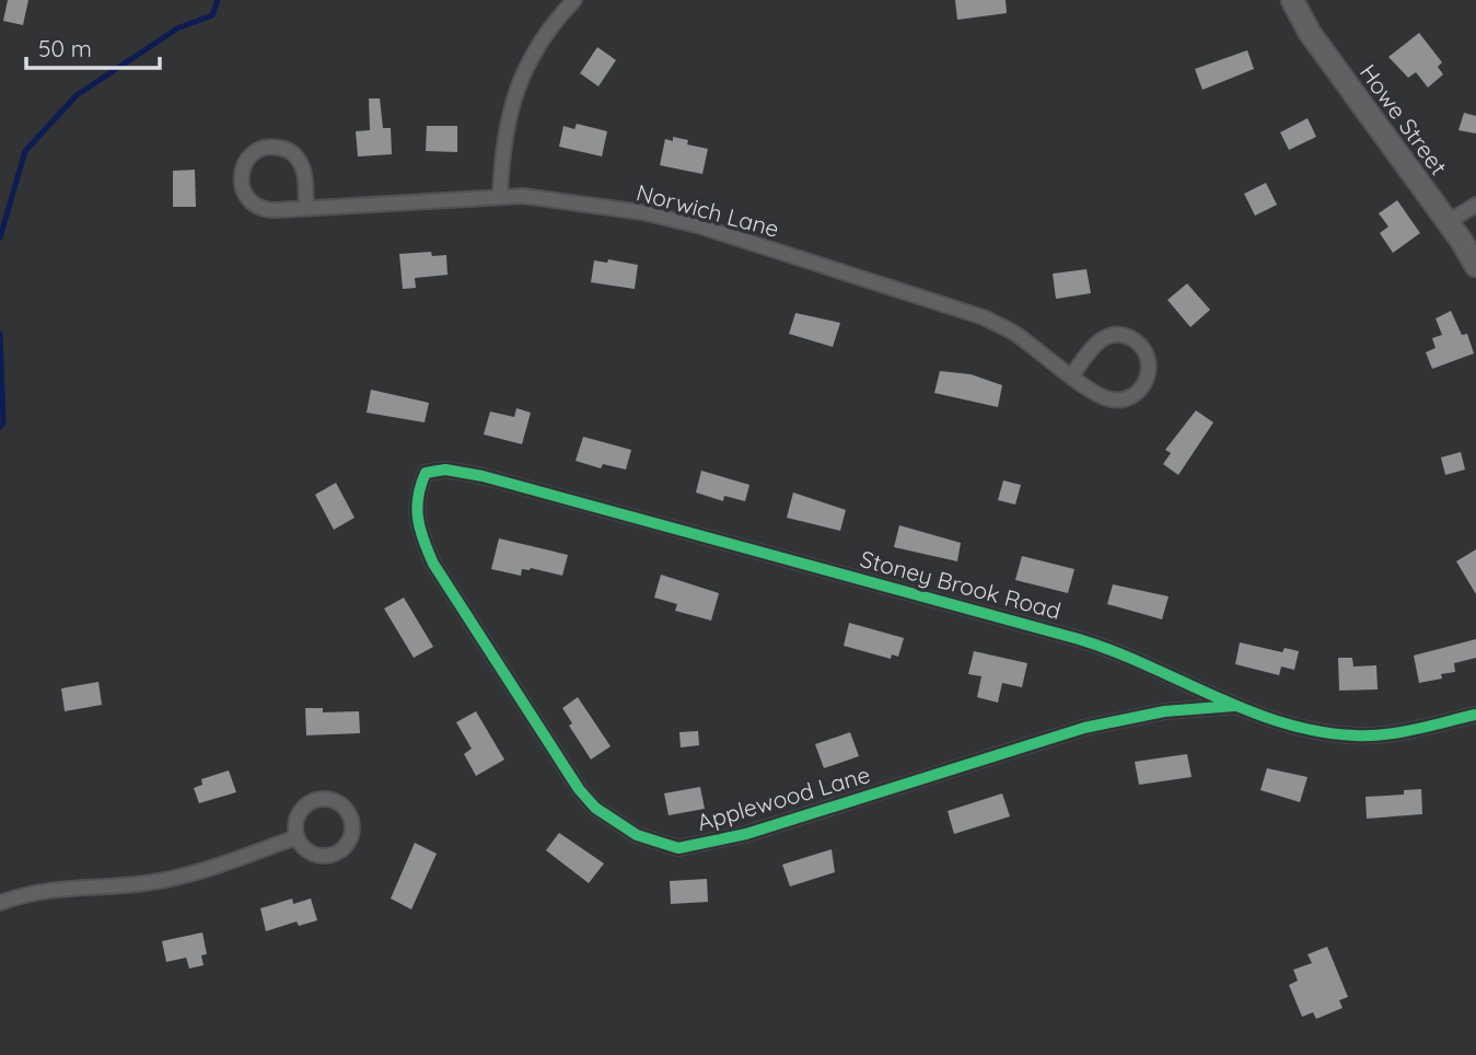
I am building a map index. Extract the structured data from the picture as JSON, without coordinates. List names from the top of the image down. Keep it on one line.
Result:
{"streets":{"street":["Howe Street","Norwich Lane","Stoney Brook Road","Applewood Lane"]},"crossings":[["Stoney Brook Road","Applewood Lane"]],"scale_bar":"50 m"}
